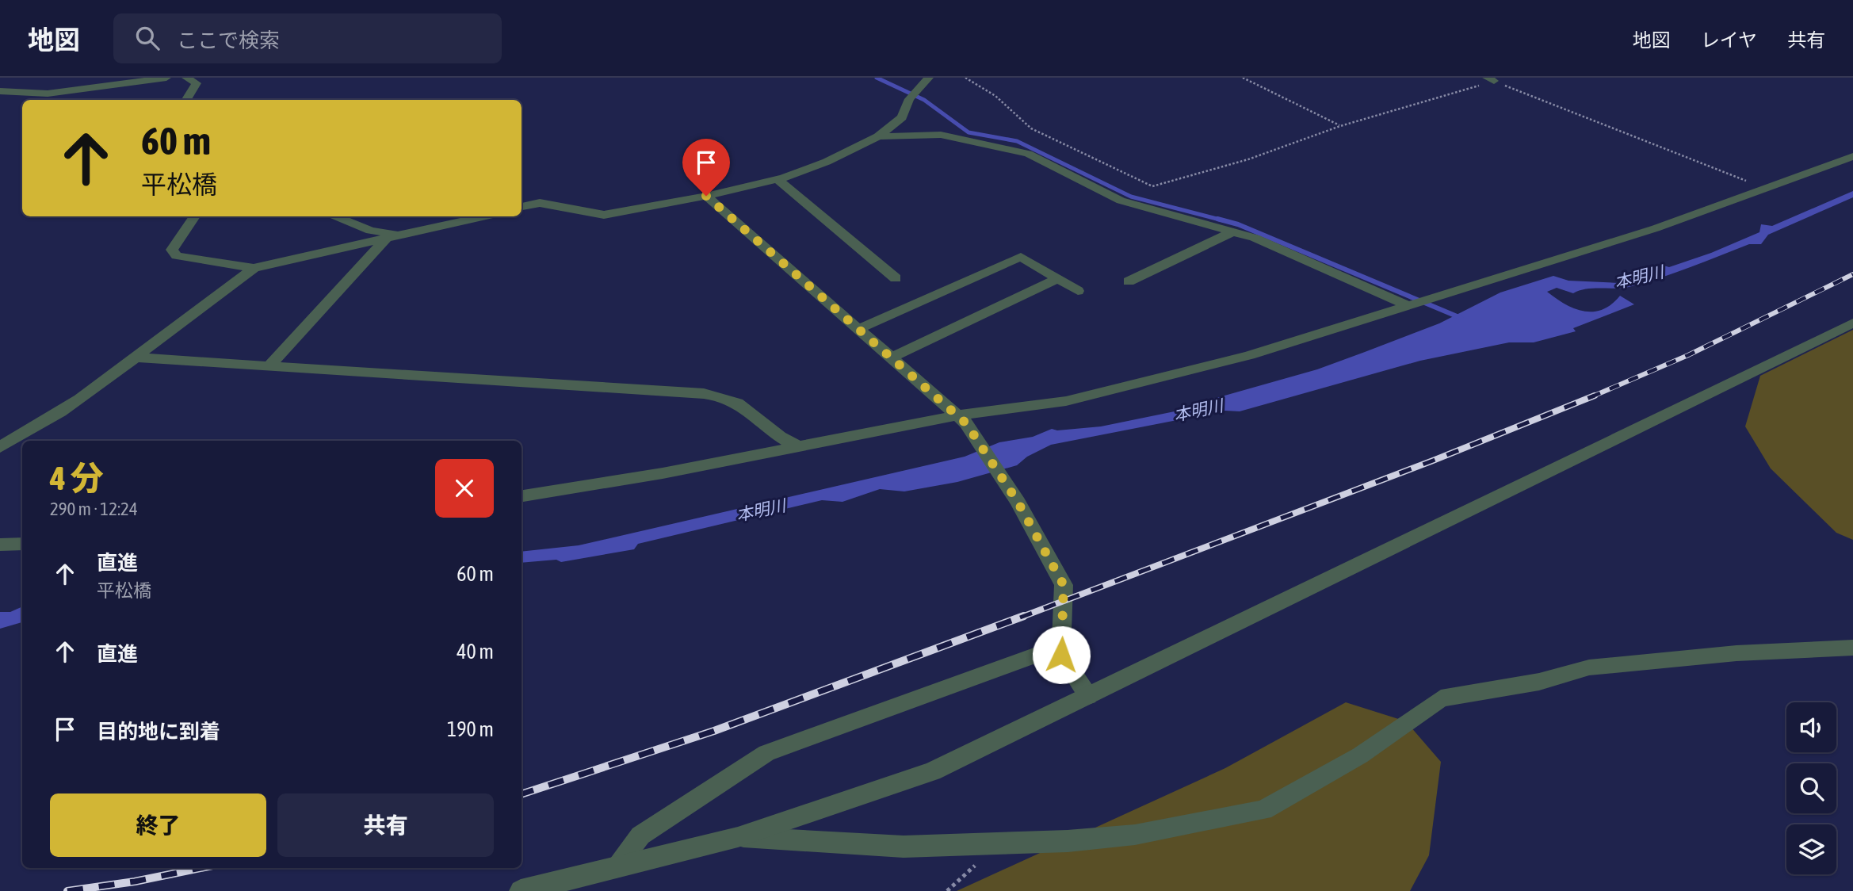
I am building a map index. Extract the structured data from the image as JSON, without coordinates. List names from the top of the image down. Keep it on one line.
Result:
{"water":["本明川"],"page":{"header":"地図","search":"ここで検索","nav":["地図","レイヤ","共有"],"turn":["60 m","平松橋"],"heading":["4 分","290 m · 12:24"],"list":[{"name":"直進","note":"平松橋","value":"60 m"},{"name":"直進","value":"40 m"},{"name":"目的地に到着","value":"190 m"}],"buttons":["終了","共有"]}}
